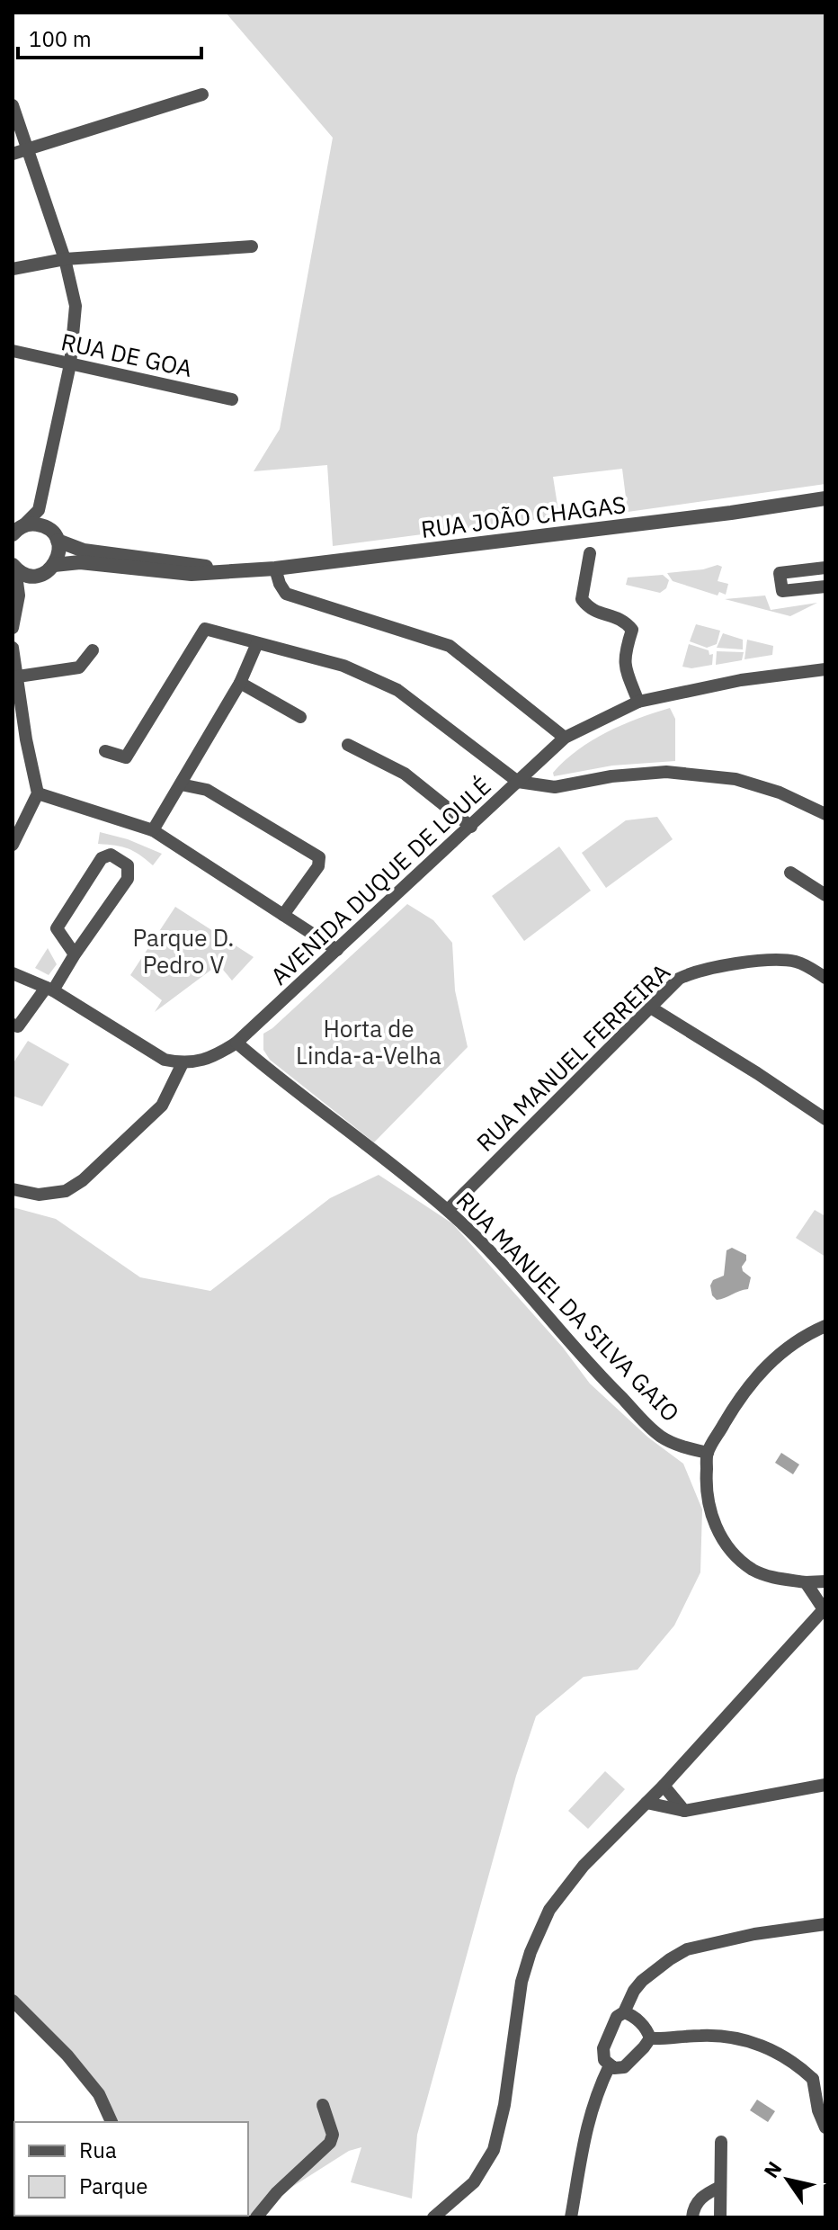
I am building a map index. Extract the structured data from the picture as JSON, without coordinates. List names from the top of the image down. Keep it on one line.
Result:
{"streets":{"street":["RUA DE GOA","RUA JOÃO CHAGAS","AVENIDA DUQUE DE LOULÉ","RUA MANUEL FERREIRA","RUA MANUEL DA SILVA GAIO"]},"crossings":[["AVENIDA DUQUE DE LOULÉ","RUA MANUEL DA SILVA GAIO"],["RUA MANUEL FERREIRA","RUA MANUEL DA SILVA GAIO"]],"parks":["Parque D. Pedro V","Horta de Linda-a-Velha"],"legend":["Rua","Parque"],"scale_bar":"100 m","north":"top left"}
